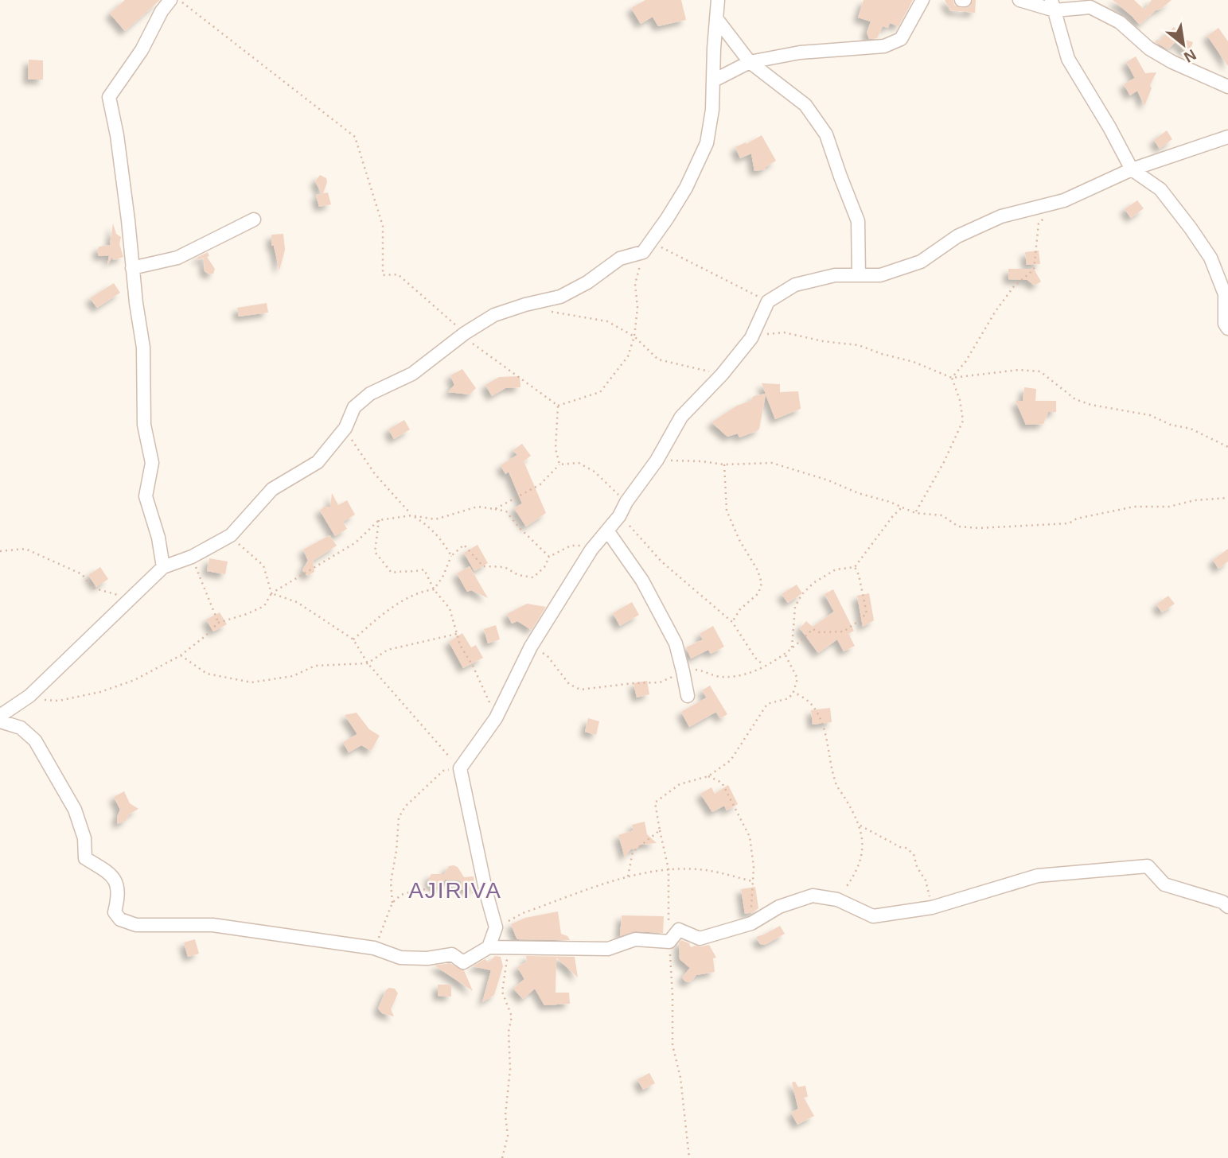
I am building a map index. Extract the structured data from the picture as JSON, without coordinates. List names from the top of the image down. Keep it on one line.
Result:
{"districts":["AJIRIVA"],"north":"bottom right"}
